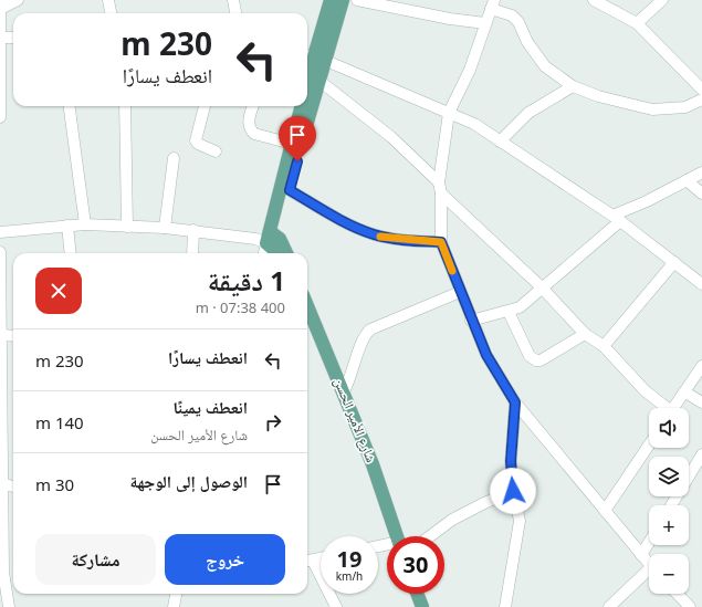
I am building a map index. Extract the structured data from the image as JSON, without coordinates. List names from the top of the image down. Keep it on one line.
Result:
{"streets":{"main road":["شارع الأمير الحسن"]},"page":{"turn":["230 m","انعطف يسارًا"],"heading":["1 دقيقة","400 m · 07:38"],"list":[{"name":"انعطف يسارًا","value":"230 m"},{"name":"انعطف يمينًا","note":"شارع الأمير الحسن","value":"140 m"},{"name":"الوصول إلى الوجهة","value":"30 m"}],"map_buttons":["+","−"],"buttons":["خروج","مشاركة"],"speed":"19 km/h","limit":"30"}}
